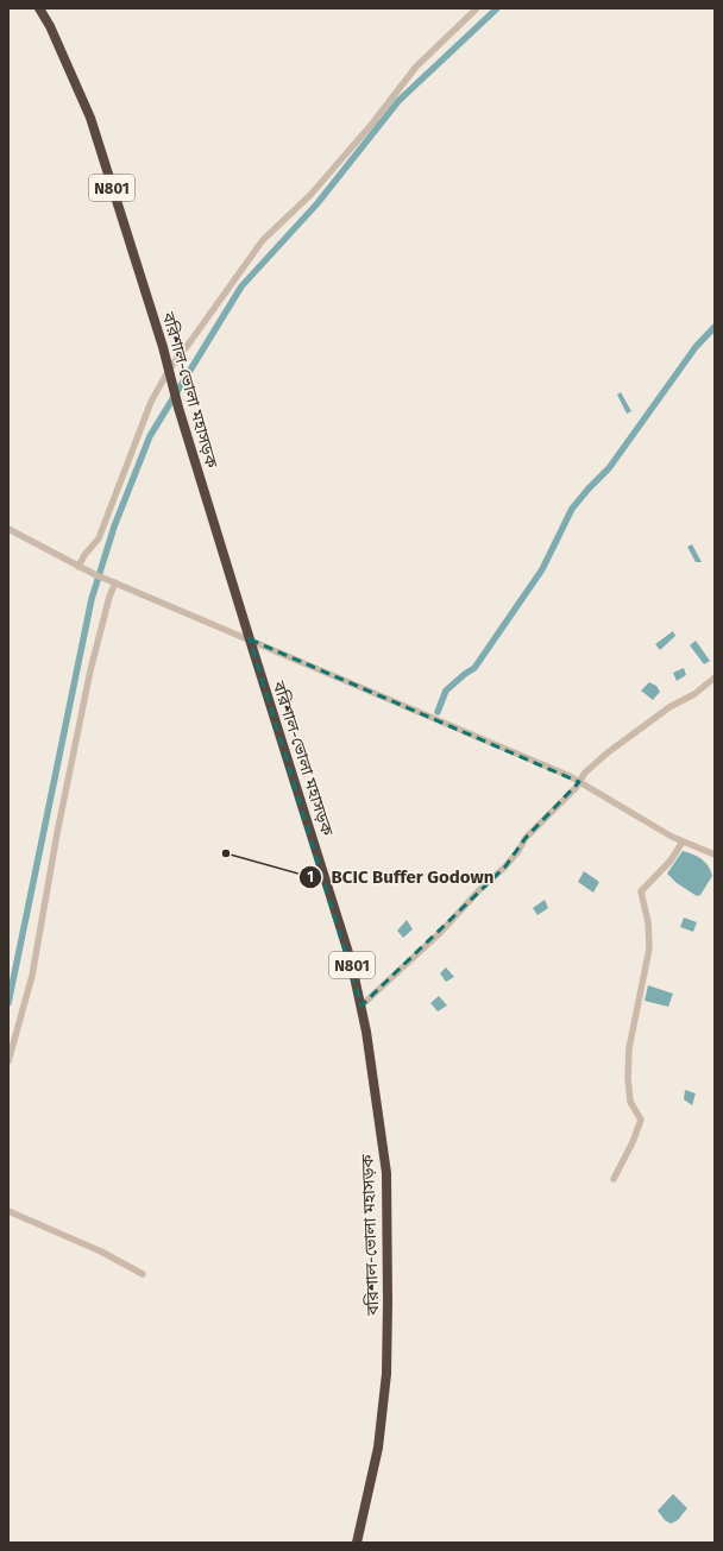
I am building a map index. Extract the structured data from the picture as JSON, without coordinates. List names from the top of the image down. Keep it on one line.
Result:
{"streets":{"highway":["N801","বরিশাল-ভোলা মহাসড়ক"]},"places":["BCIC Buffer Godown"]}
